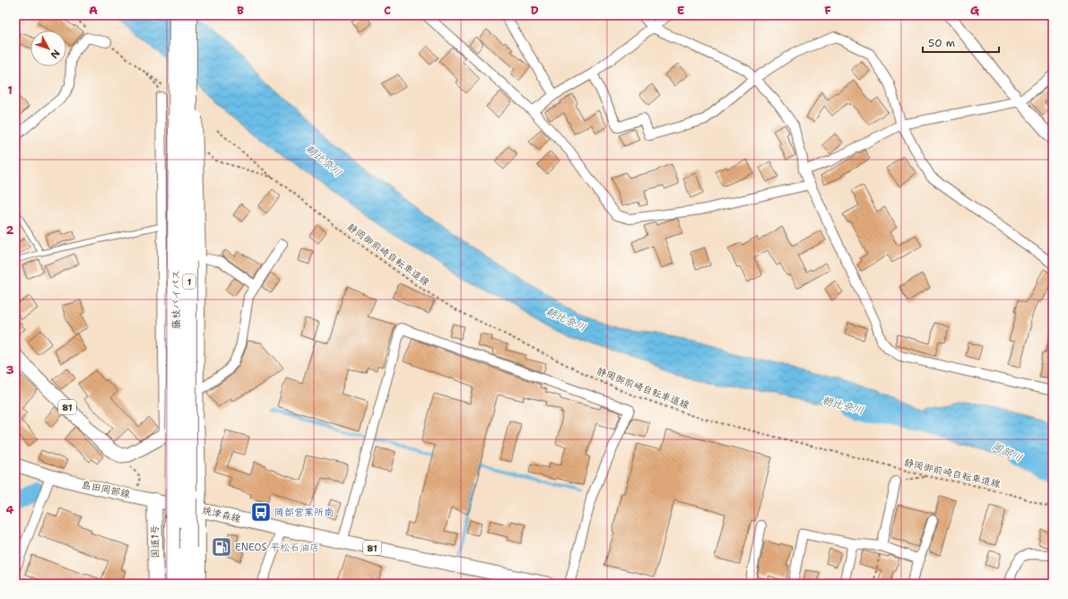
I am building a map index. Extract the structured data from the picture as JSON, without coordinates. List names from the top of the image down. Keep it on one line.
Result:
{"streets":{"highway":["1","藤枝バイパス","国道1号"],"main road":["81","島田岡部線","焼津森線"],"path":["静岡御前崎自転車道線"]},"crossings":[["81","焼津森線"],["島田岡部線","焼津森線"],["島田岡部線","国道1号"]],"water":["朝比奈川","岡部川"],"places":{"bus stop":["岡部営業所南"],"fuel station":["ENEOS 平松石油店"]},"scale_bar":"50 m","north":"bottom right","grid":{"columns":["A","B","C","D","E","F","G"],"rows":["1","2","3","4"]}}
